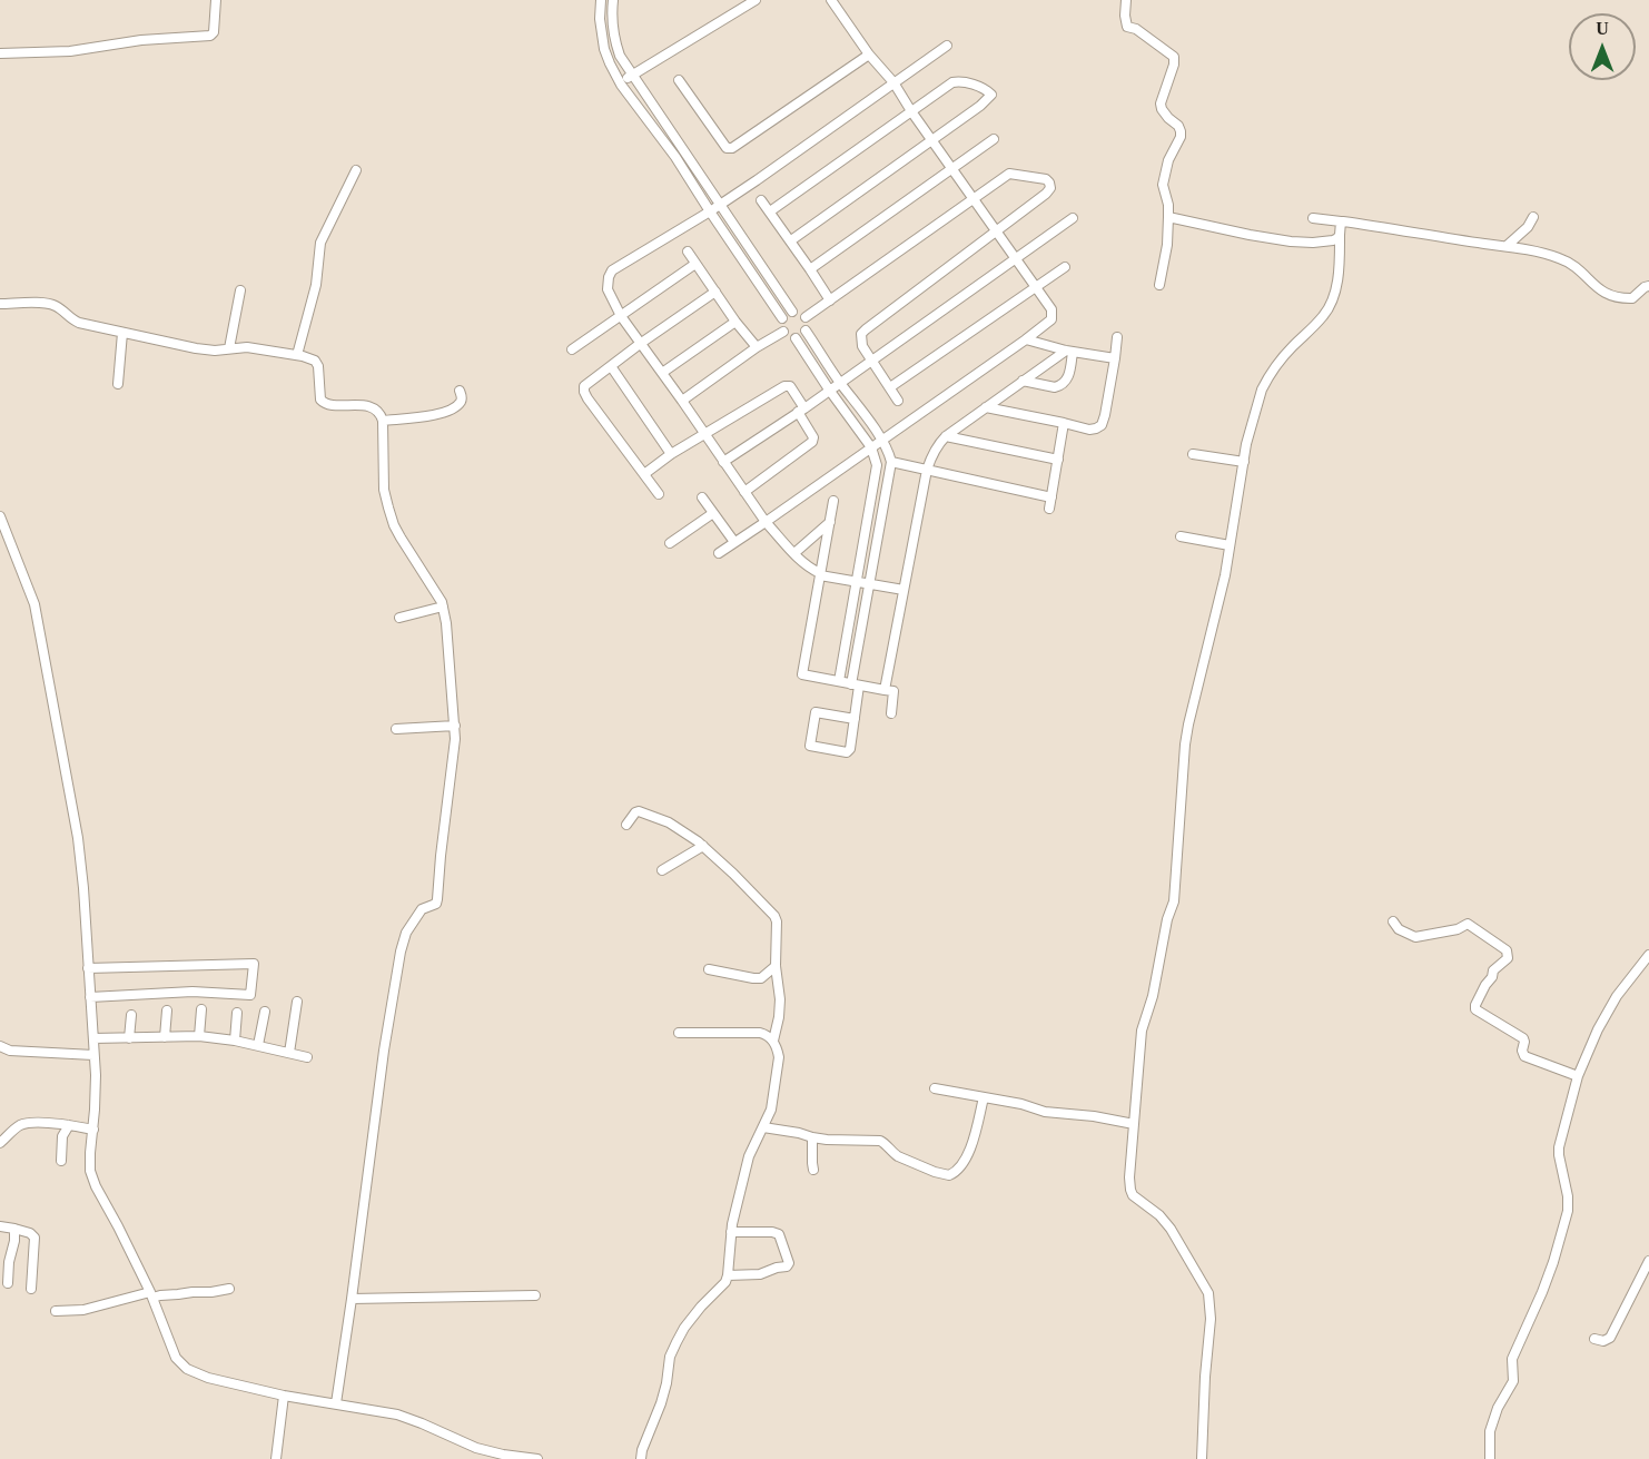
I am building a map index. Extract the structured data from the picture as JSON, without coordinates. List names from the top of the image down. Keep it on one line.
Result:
{"north":"top"}
